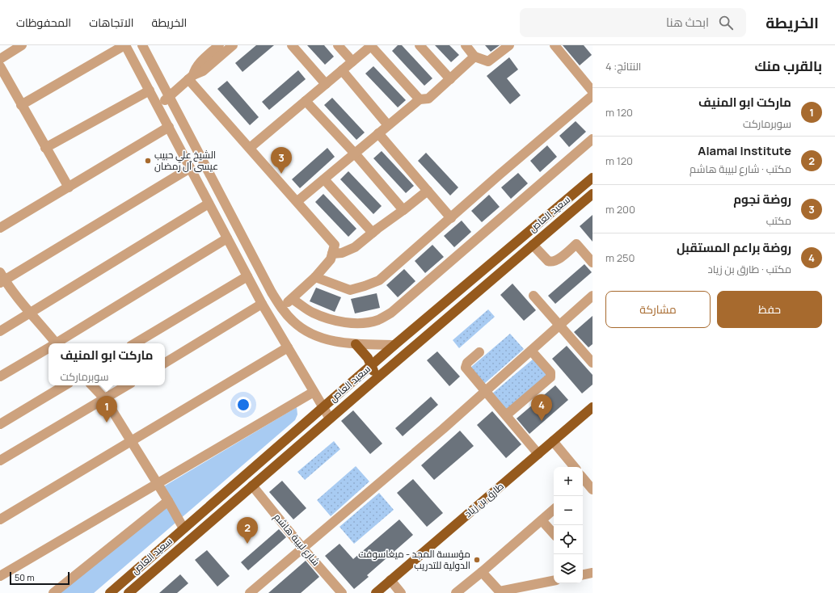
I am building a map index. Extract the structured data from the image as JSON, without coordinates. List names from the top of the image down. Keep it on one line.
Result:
{"streets":{"main road":["سعيد العاص","طارق بن زياد"],"street":["شارع لبيبة هاشم"]},"places":["الشيخ علي حبيب عيسى ٱل رمضان","مؤسسة المجد - ميغاسوفت الدولية للتدريب"],"scale_bar":"50 m","page":{"header":"الخريطة","search":"ابحث هنا","nav":["الخريطة","الاتجاهات","المحفوظات"],"heading":["بالقرب منك","النتائج: 4"],"list":[{"mark":"1","name":"ماركت ابو المنيف","note":"سوبرماركت","value":"120 m"},{"mark":"2","name":"Alamal Institute","note":"مكتب · شارع لبيبة هاشم","value":"120 m"},{"mark":"3","name":"روضة نجوم","note":"مكتب","value":"200 m"},{"mark":"4","name":"روضة براعم المستقبل","note":"مكتب · طارق بن زياد","value":"250 m"}],"pins":["3","4","1","2"],"buttons":["حفظ","مشاركة"],"popup":["ماركت ابو المنيف","سوبرماركت"],"map_buttons":["+","−"],"scale":"50 m"}}
